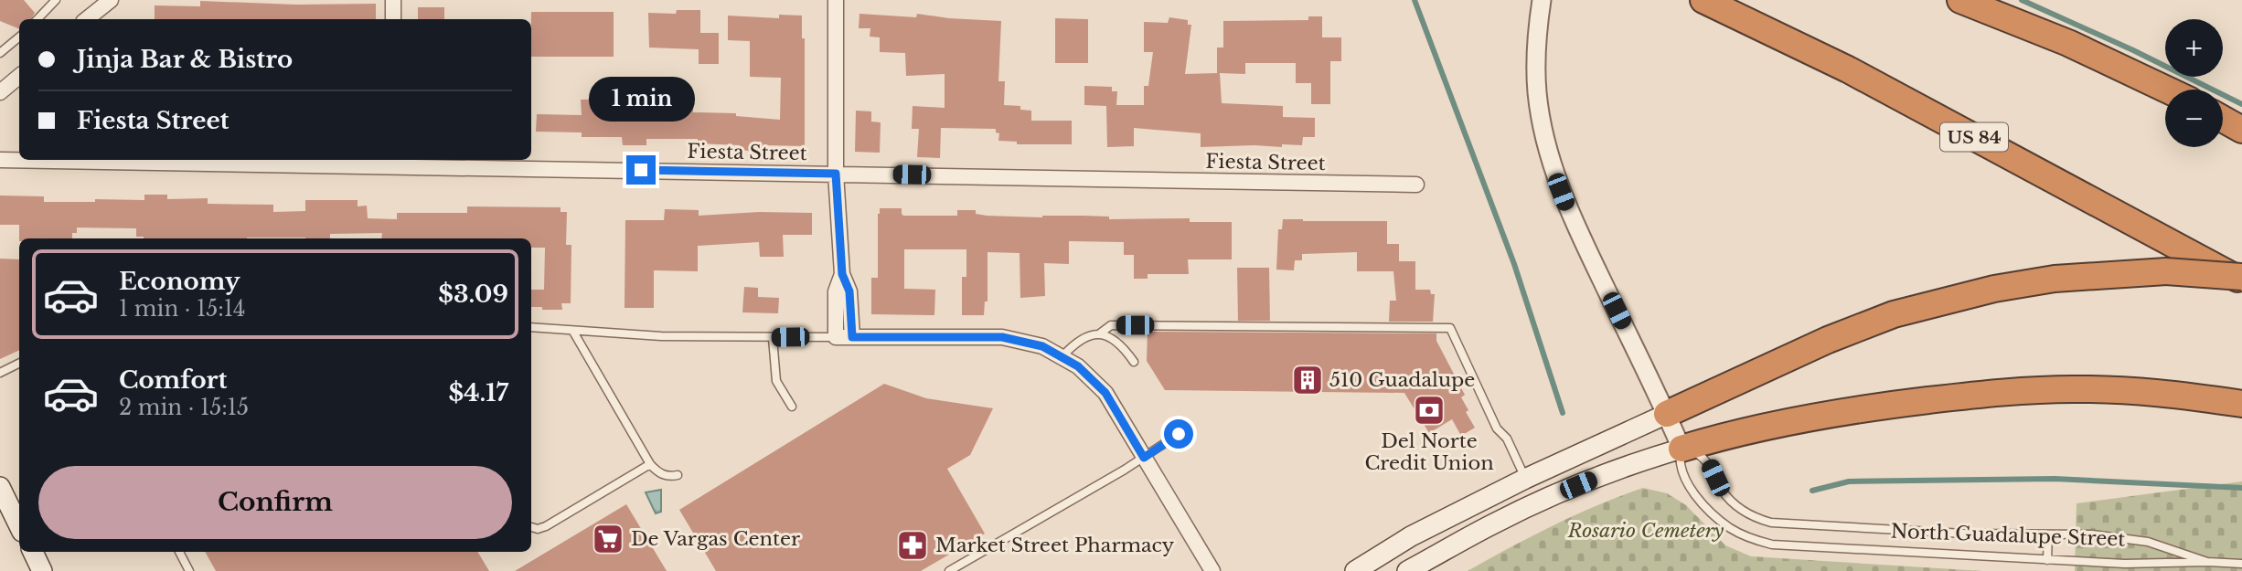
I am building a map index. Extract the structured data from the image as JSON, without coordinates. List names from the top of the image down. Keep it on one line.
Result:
{"streets":{"highway":["US 84"],"street":["Fiesta Street"],"lane":["North Guadalupe Street"]},"parks":["Rosario Cemetery"],"places":{"building":["510 Guadalupe"],"bank":["Del Norte Credit Union"],"supermarket":["De Vargas Center"],"pharmacy":["Market Street Pharmacy"]},"page":{"map_buttons":["+","−"],"banner":["Jinja Bar & Bistro","Fiesta Street"],"bubble":"1 min","list":[{"name":"Economy","note":"1 min · 15:14","value":"$3.09"},{"name":"Comfort","note":"2 min · 15:15","value":"$4.17"}],"buttons":"Confirm"}}
